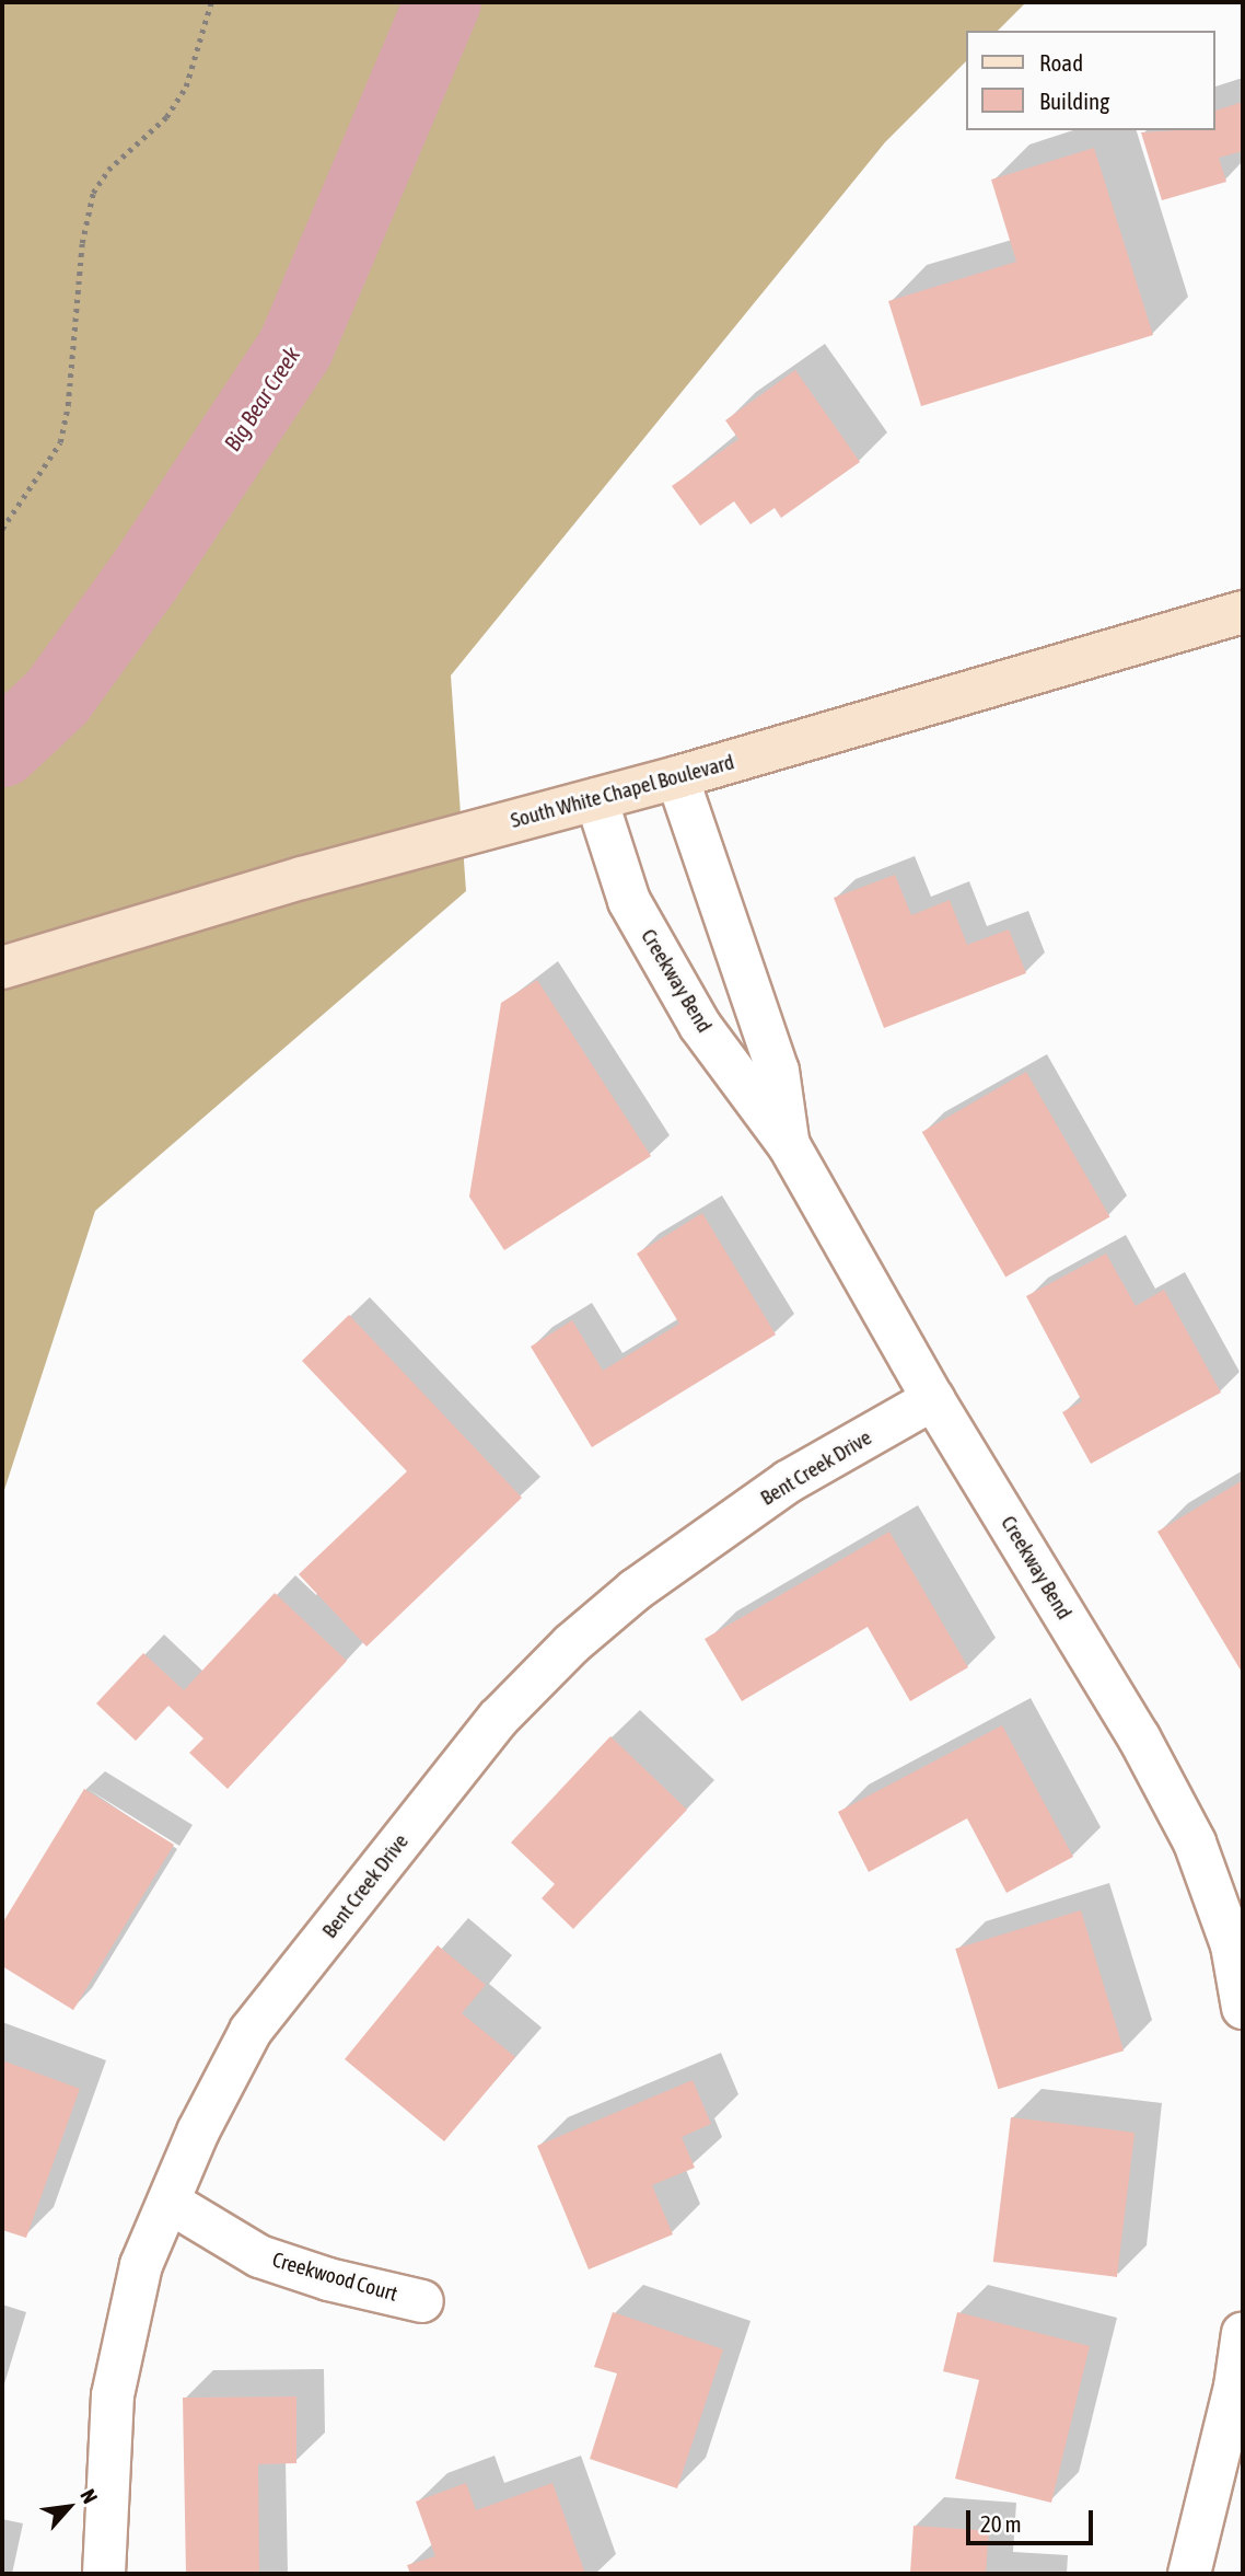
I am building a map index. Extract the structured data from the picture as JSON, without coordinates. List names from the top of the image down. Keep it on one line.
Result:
{"streets":{"main road":["South White Chapel Boulevard"],"street":["Creekway Bend","Bent Creek Drive","Creekwood Court"]},"crossings":[["South White Chapel Boulevard","Creekway Bend"],["Creekway Bend","Bent Creek Drive"],["Bent Creek Drive","Creekwood Court"]],"water":["Big Bear Creek"],"legend":["Road","Building"],"scale_bar":"20 m","north":"top right"}
